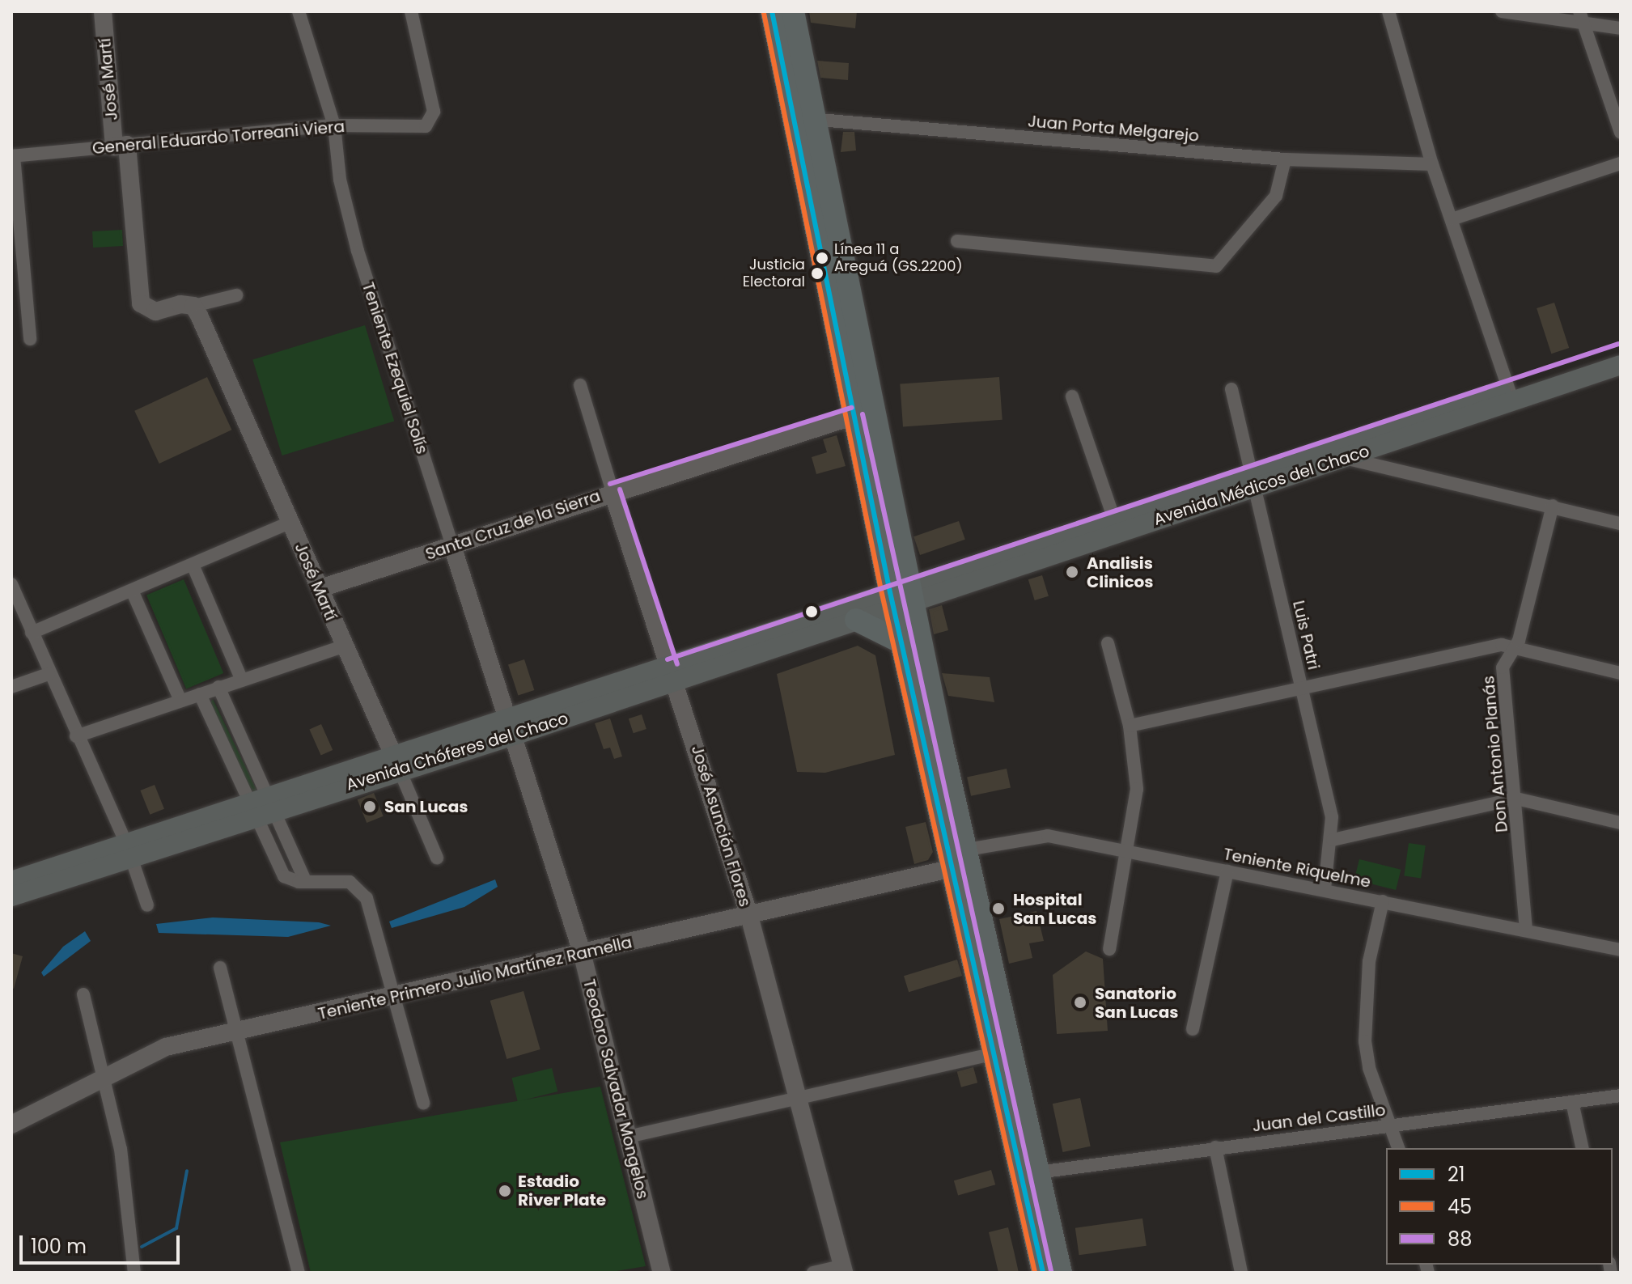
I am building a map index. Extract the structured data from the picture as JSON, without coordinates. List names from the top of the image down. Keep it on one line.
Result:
{"streets":{"main road":["Avenida Médicos del Chaco","Avenida Chóferes del Chaco"],"street":["José Martí","Juan Porta Melgarejo","General Eduardo Torreani Viera","Teniente Ezequiel Solís","Santa Cruz de la Sierra","Luis Patri","Don Antonio Planás","José Asunción Flores","Teniente Riquelme","Teniente Primero Julio Martínez Ramella","Teodoro Salvador Mongelos","Juan del Castillo"]},"crossings":[["José Martí","General Eduardo Torreani Viera"],["José Martí","Santa Cruz de la Sierra"],["José Martí","Avenida Chóferes del Chaco"],["General Eduardo Torreani Viera","Teniente Ezequiel Solís"],["Teniente Ezequiel Solís","Santa Cruz de la Sierra"],["Teniente Ezequiel Solís","Avenida Chóferes del Chaco"],["Teniente Ezequiel Solís","Teodoro Salvador Mongelos"],["Avenida Médicos del Chaco","Luis Patri"],["Avenida Médicos del Chaco","Avenida Chóferes del Chaco"],["Santa Cruz de la Sierra","José Asunción Flores"],["Luis Patri","Teniente Riquelme"],["Avenida Chóferes del Chaco","José Asunción Flores"],["Avenida Chóferes del Chaco","Teodoro Salvador Mongelos"],["Don Antonio Planás","Teniente Riquelme"],["José Asunción Flores","Teniente Primero Julio Martínez Ramella"],["Teniente Primero Julio Martínez Ramella","Teodoro Salvador Mongelos"]],"places":["Línea 11 a Areguá (GS.2200)","Justicia Electoral","Analisis Clinicos","San Lucas","Hospital San Lucas","Sanatorio San Lucas","Estadio River Plate"],"lines":["transit line 21","transit line 45","transit line 88"],"legend":["21","45","88"],"scale_bar":"100 m"}
